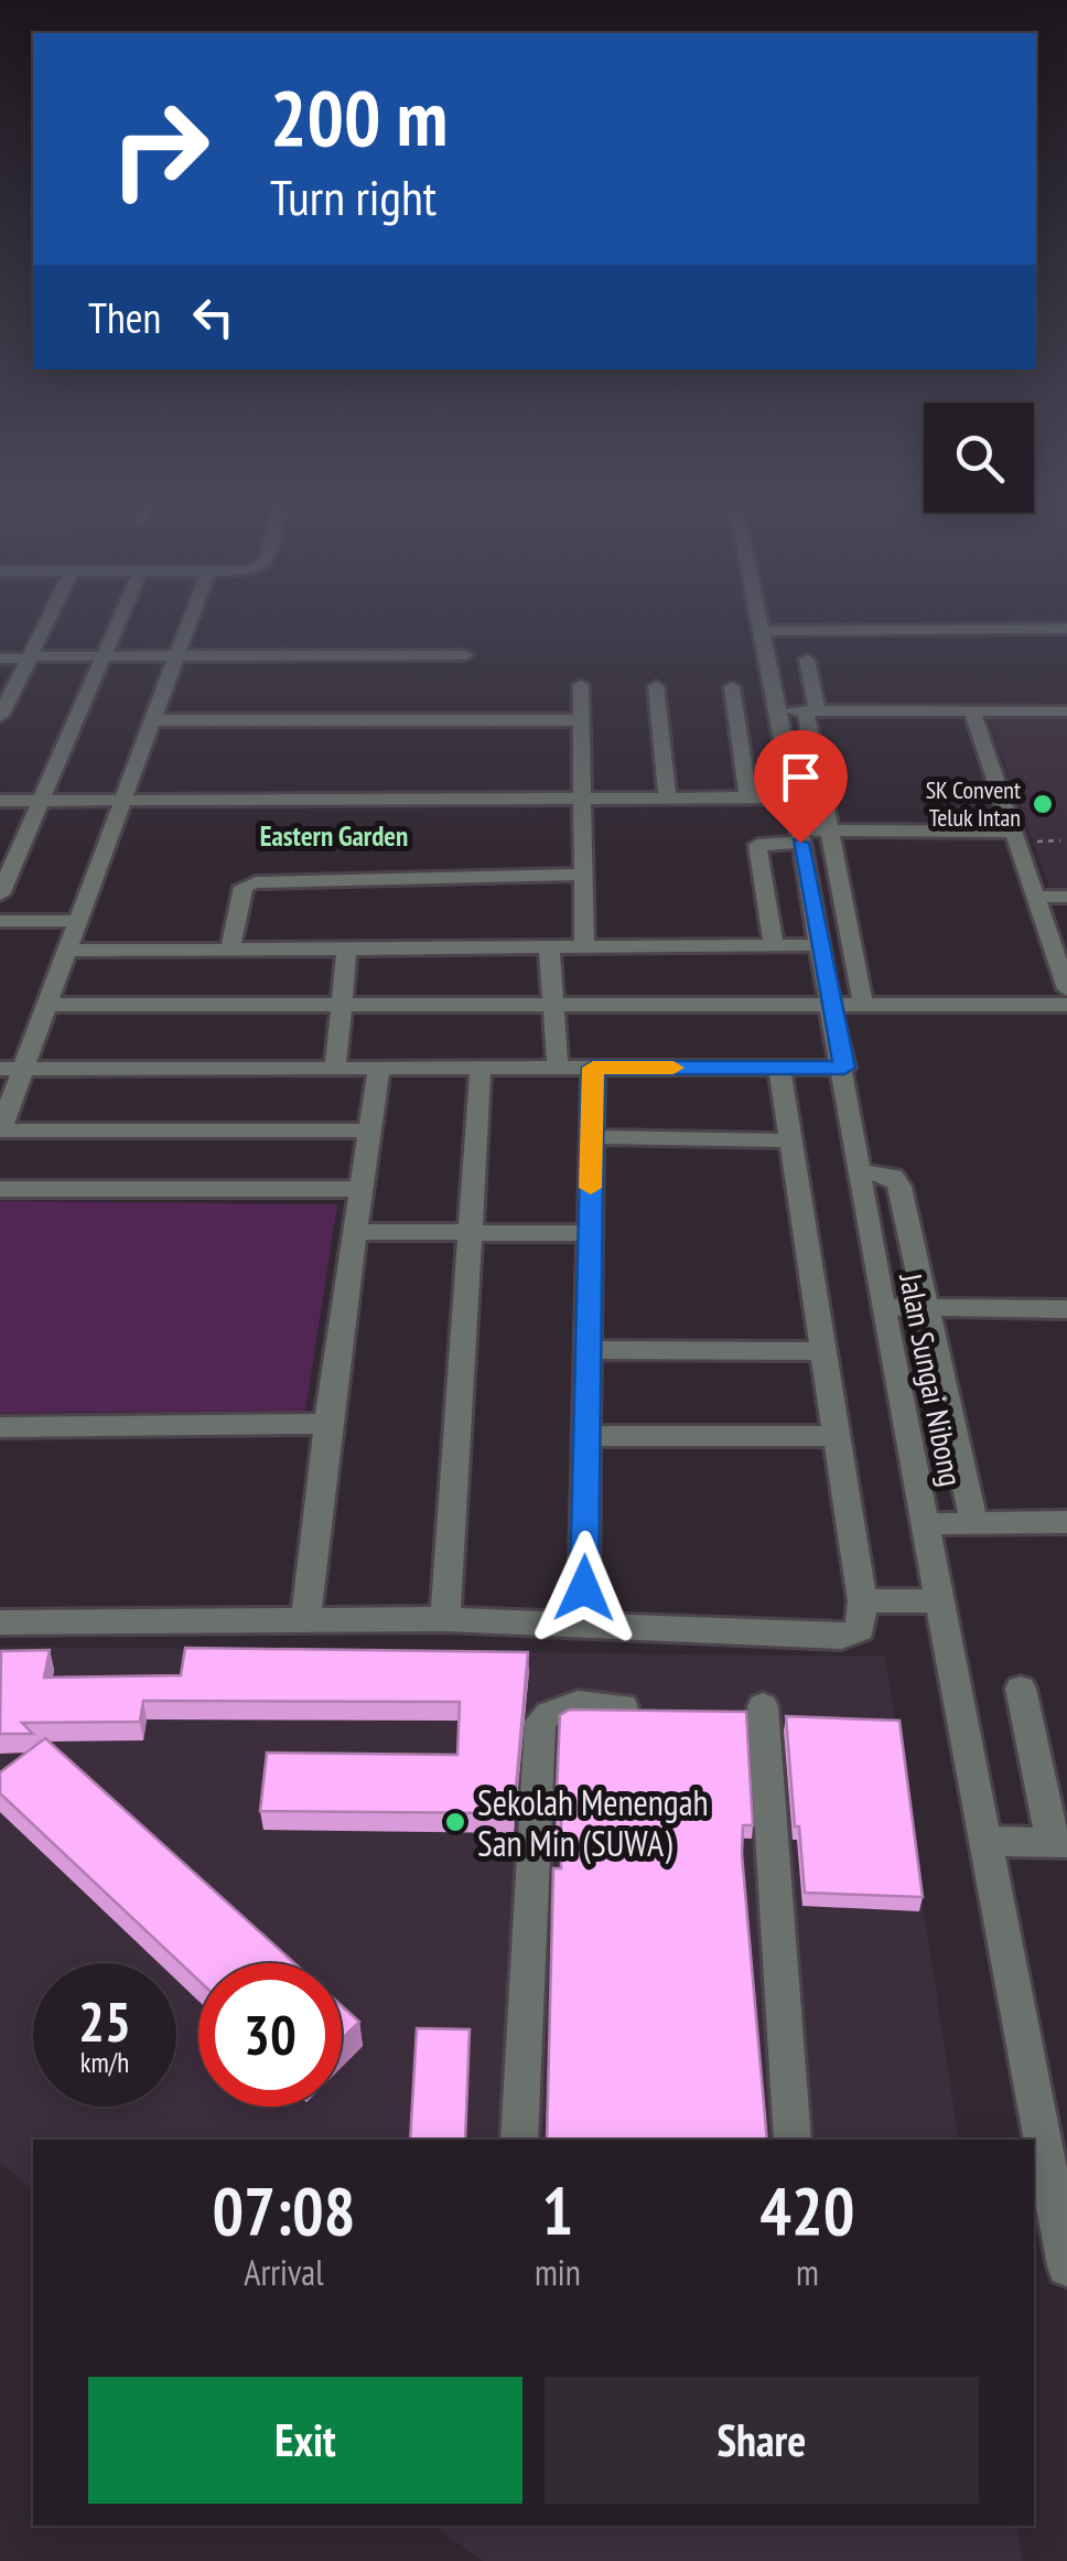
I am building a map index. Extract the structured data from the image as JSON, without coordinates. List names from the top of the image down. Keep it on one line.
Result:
{"streets":{"street":["Jalan Sungai Nibong"]},"districts":["Eastern Garden"],"places":["SK Convent Teluk Intan","Sekolah Menengah San Min (SUWA)"],"page":{"turn":["200 m","Turn right"],"then":"Then","speed":"25 km/h","limit":"30","eta":["07:08","Arrival","1","min","420","m"],"buttons":["Exit","Share"]}}
